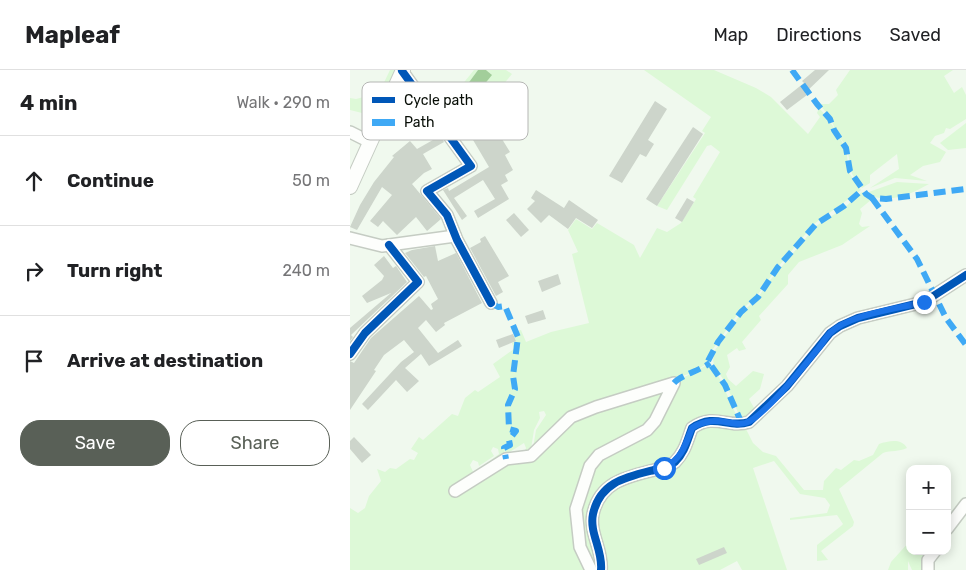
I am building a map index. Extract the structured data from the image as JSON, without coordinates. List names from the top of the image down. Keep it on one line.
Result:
{"legend":["Cycle path","Path"],"page":{"header":"Mapleaf","nav":["Map","Directions","Saved"],"heading":["4 min","Walk · 290 m"],"list":[["Continue","50 m"],["Turn right","240 m"],"Arrive at destination"],"buttons":["Save","Share"],"map_buttons":["+","−"]}}
